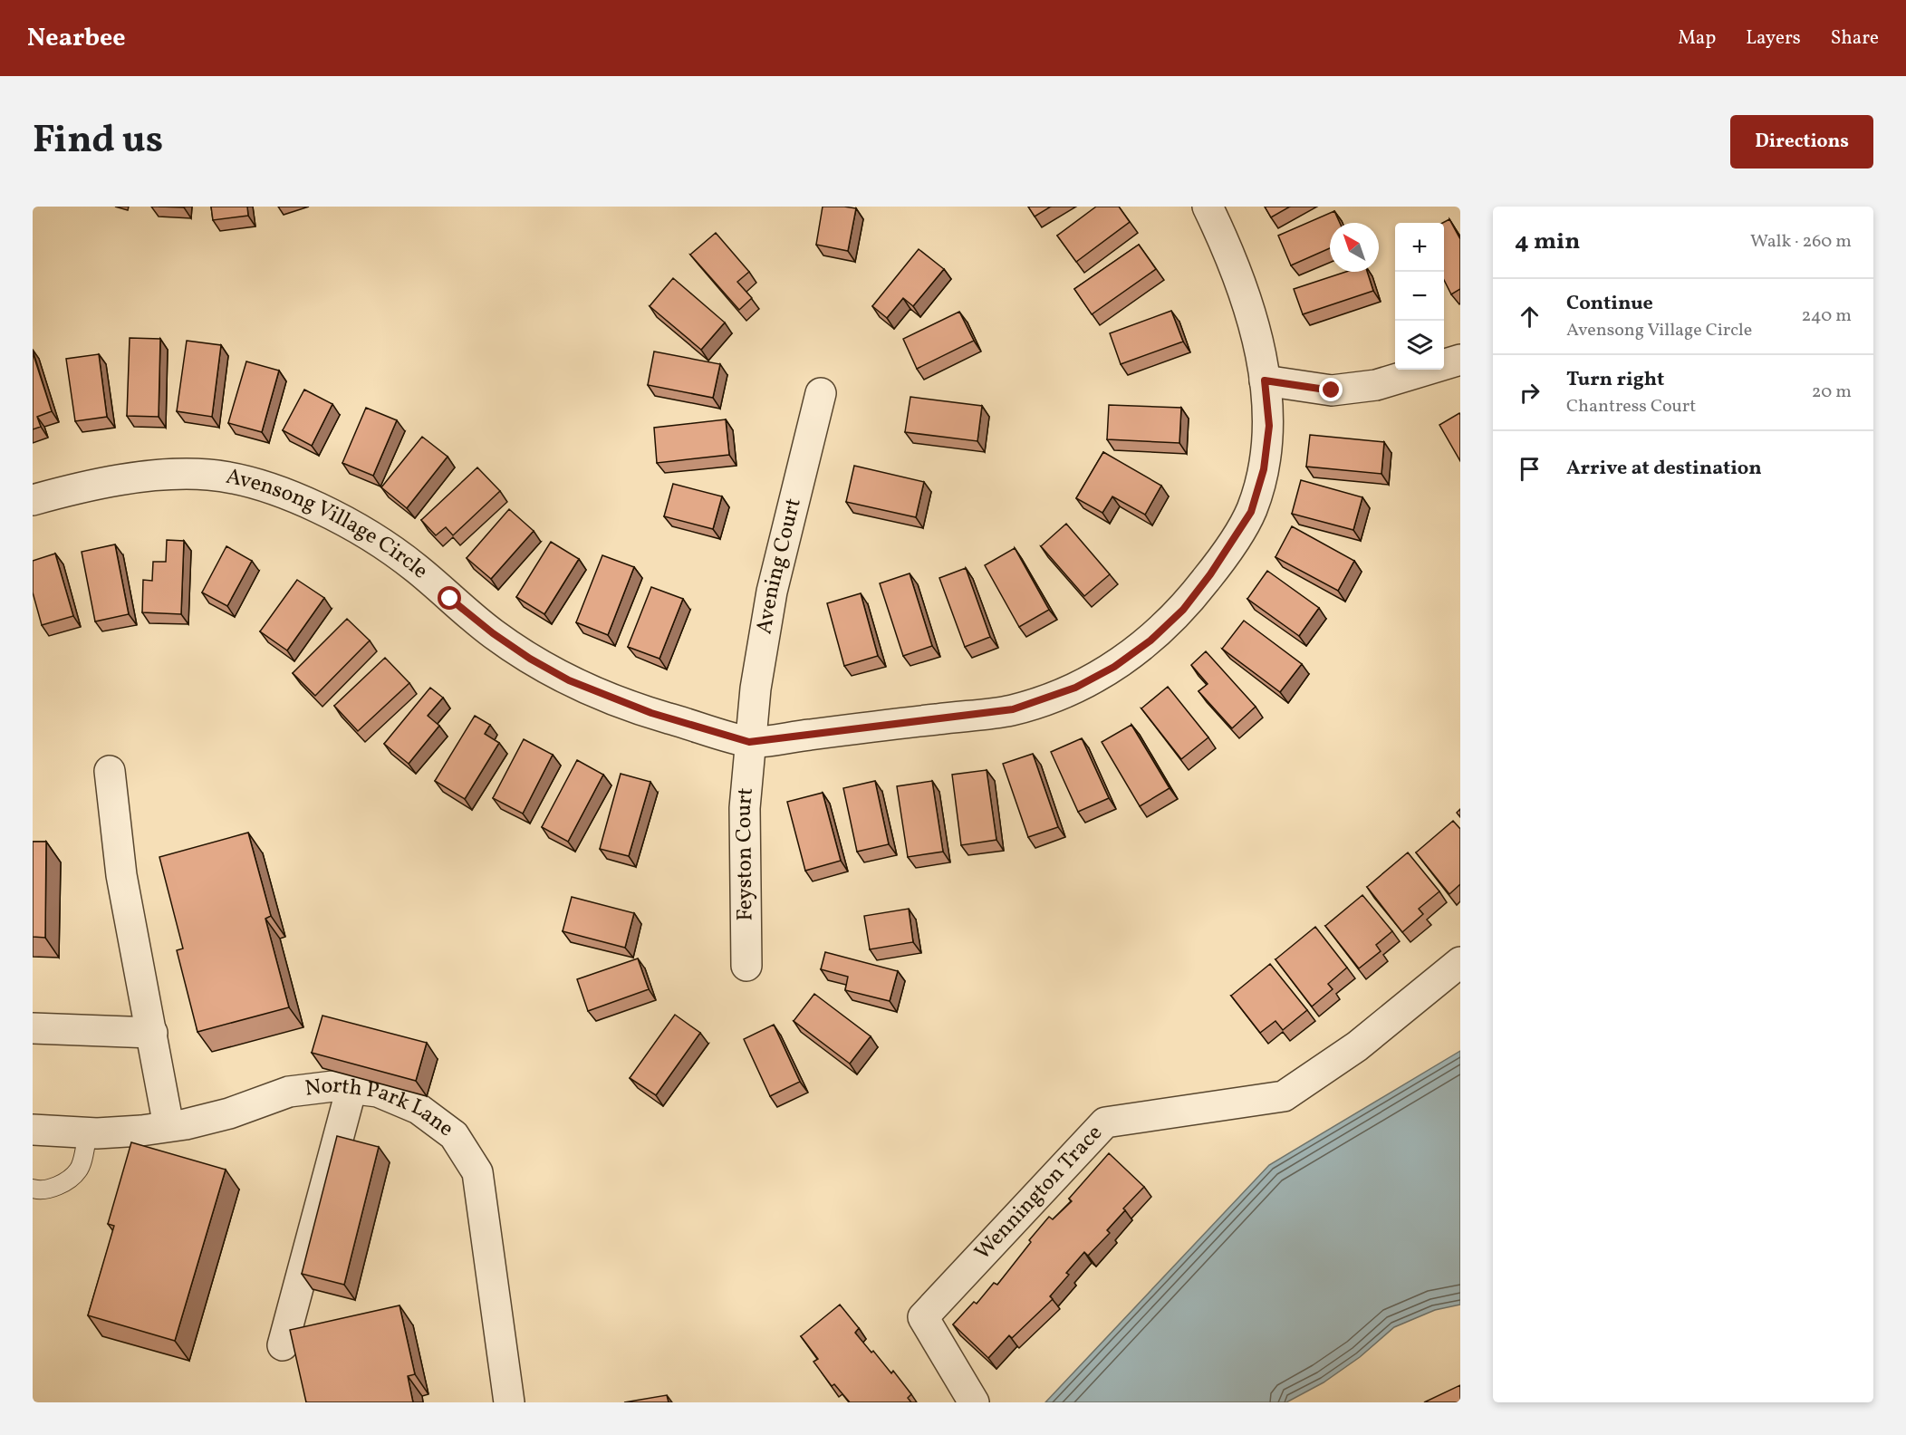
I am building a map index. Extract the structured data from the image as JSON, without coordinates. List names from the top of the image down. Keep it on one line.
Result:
{"streets":{"street":["Avensong Village Circle","Avening Court","Feyston Court","North Park Lane","Wennington Trace"]},"crossings":[["Avensong Village Circle","Avening Court"],["Avensong Village Circle","Feyston Court"],["Avening Court","Feyston Court"]],"north":"top left","page":{"header":"Nearbee","nav":["Map","Layers","Share"],"title":"Find us","buttons":"Directions","heading":["4 min","Walk · 260 m"],"map_buttons":["+","−"],"list":[["Continue","Avensong Village Circle","240 m"],["Turn right","Chantress Court","20 m"],"Arrive at destination"]}}
